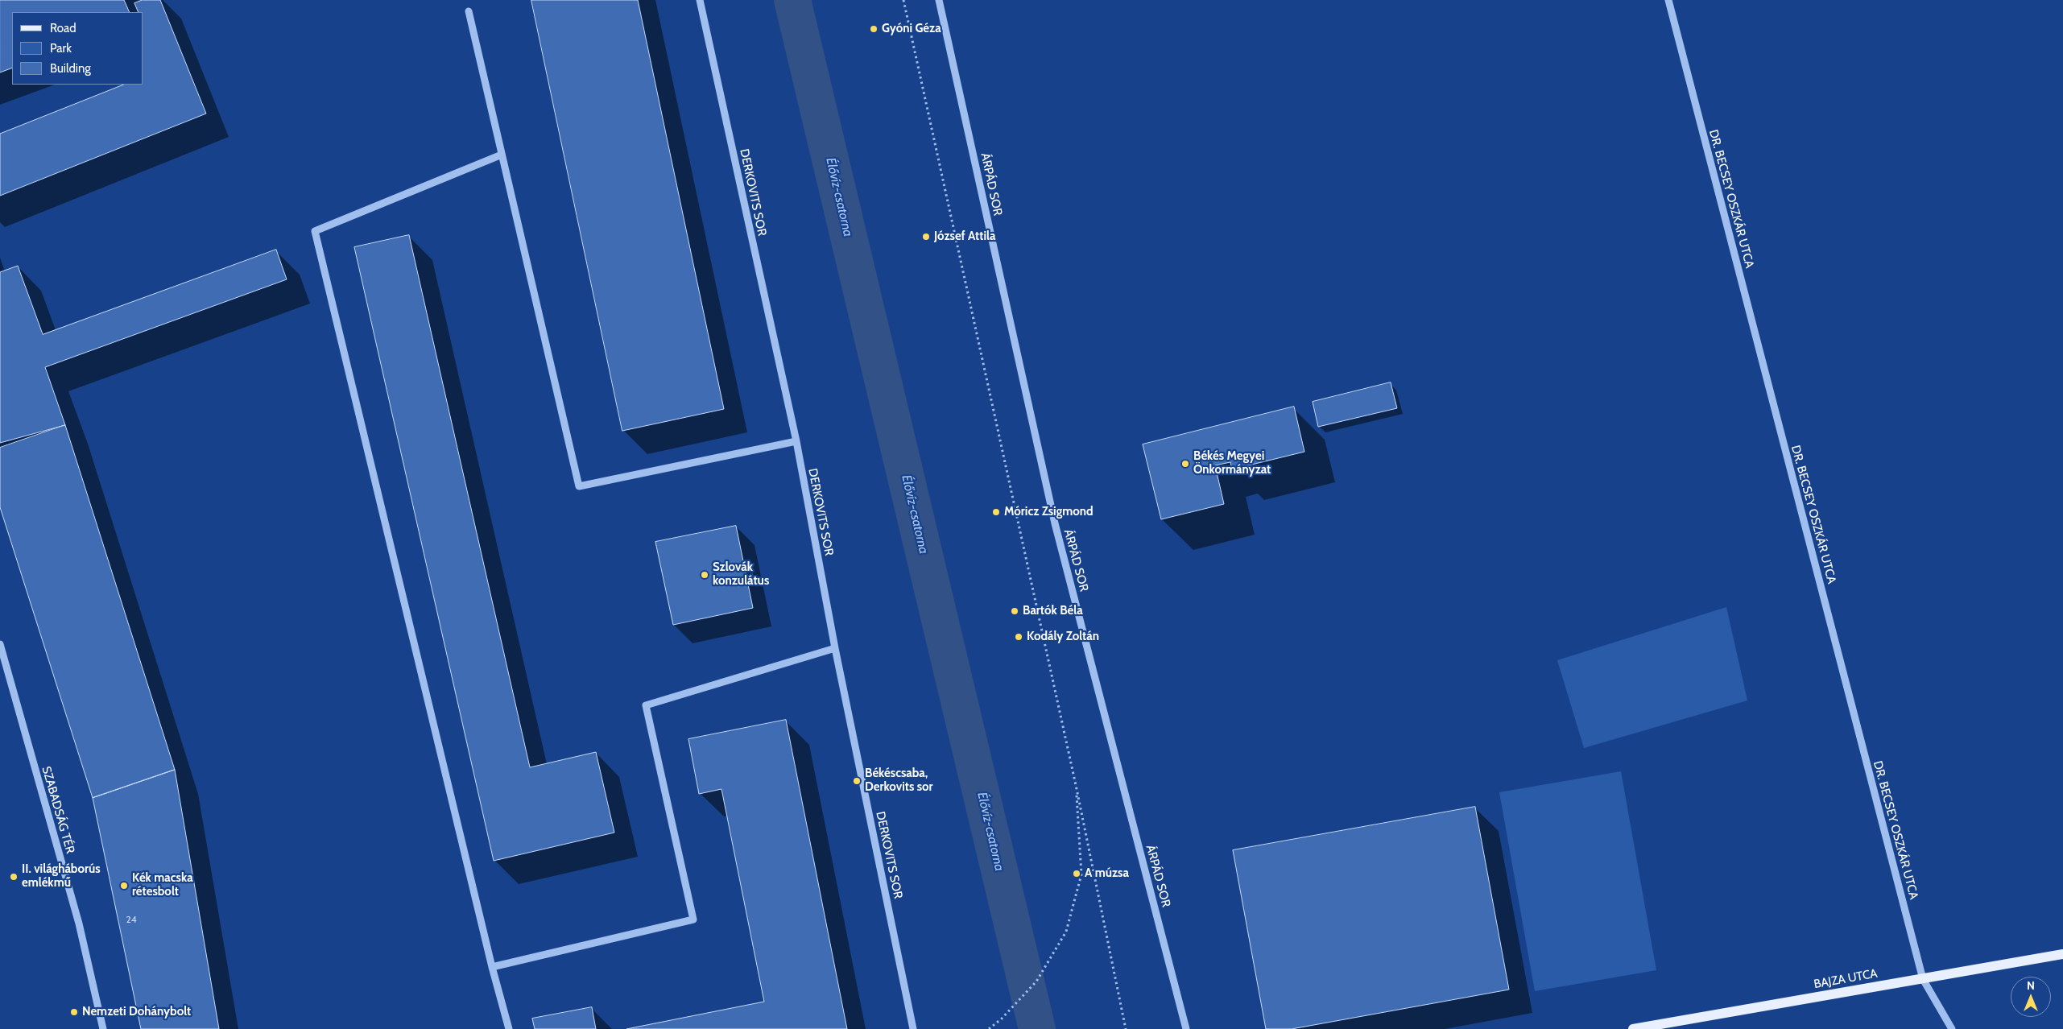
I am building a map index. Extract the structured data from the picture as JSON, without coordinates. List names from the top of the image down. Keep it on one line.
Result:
{"streets":{"main road":["BAJZA UTCA"],"street":["ÁRPÁD SOR","DERKOVITS SOR","DR. BECSEY OSZKÁR UTCA","SZABADSÁG TÉR"]},"crossings":[["DR. BECSEY OSZKÁR UTCA","BAJZA UTCA"]],"water":["Élővíz-csatorna"],"places":["Gyóni Géza","József Attila","Békés Megyei Önkormányzat","Móricz Zsigmond","Szlovák konzulátus","Bartók Béla","Kodály Zoltán","Békéscsaba, Derkovits sor","A múzsa","II. világháborús emlékmű","Kék macska rétesbolt","Nemzeti Dohánybolt"],"house_numbers":["24"],"legend":["Road","Park","Building"],"north":"top"}
